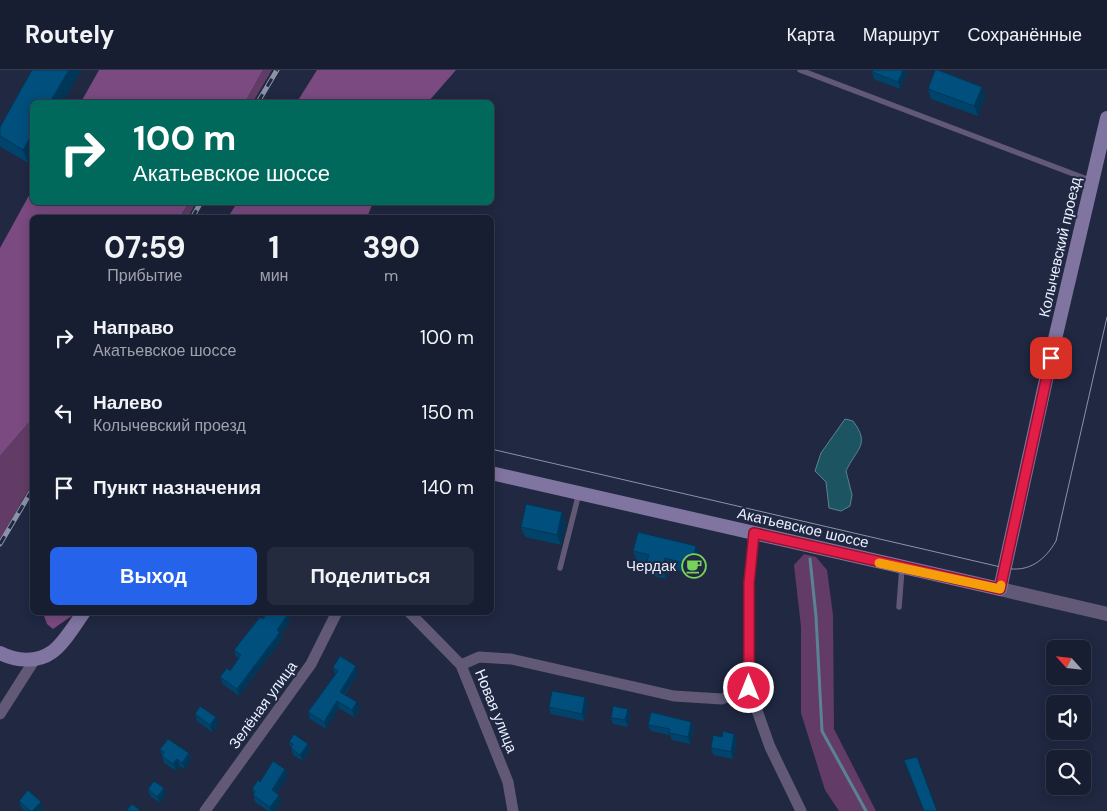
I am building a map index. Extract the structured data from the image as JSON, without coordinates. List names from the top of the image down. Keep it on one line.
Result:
{"streets":{"main road":["Колычевский проезд","Акатьевское шоссе"],"street":["Зелёная улица","Новая улица"]},"crossings":[["Колычевский проезд","Акатьевское шоссе"]],"places":{"cafe":["Чердак"]},"north":"top left","page":{"header":"Routely","nav":["Карта","Маршрут","Сохранённые"],"turn":["100 m","Акатьевское шоссе"],"eta":["07:59","Прибытие","1","мин","390","m"],"list":[{"name":"Направо","note":"Акатьевское шоссе","value":"100 m"},{"name":"Налево","note":"Колычевский проезд","value":"150 m"},{"name":"Пункт назначения","value":"140 m"}],"buttons":["Выход","Поделиться"]}}
